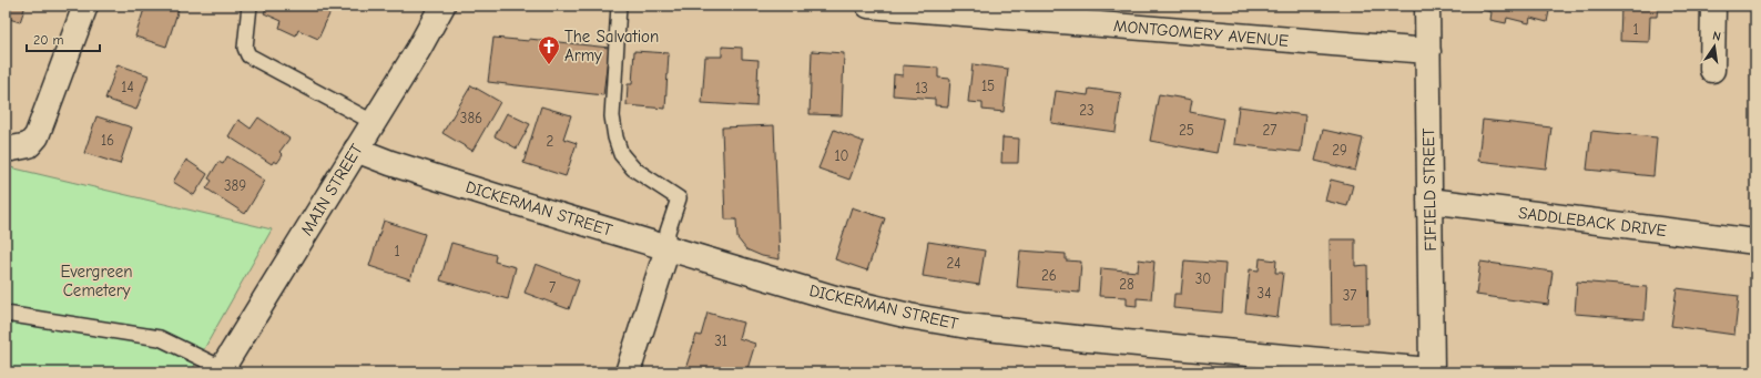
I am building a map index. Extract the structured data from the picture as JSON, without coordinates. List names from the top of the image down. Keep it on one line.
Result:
{"streets":{"street":["MONTGOMERY AVENUE","MAIN STREET","FIFIELD STREET","DICKERMAN STREET","SADDLEBACK DRIVE"]},"crossings":[["MONTGOMERY AVENUE","FIFIELD STREET"],["MAIN STREET","DICKERMAN STREET"],["FIFIELD STREET","DICKERMAN STREET"],["FIFIELD STREET","SADDLEBACK DRIVE"]],"parks":["Evergreen Cemetery"],"places":{"church":["The Salvation Army"]},"house_numbers":["1","15","14","13","23","386","25","27","16","2","29","10","389","1","24","26","30","28","7","34","37","31"],"scale_bar":"20 m","north":"top"}
